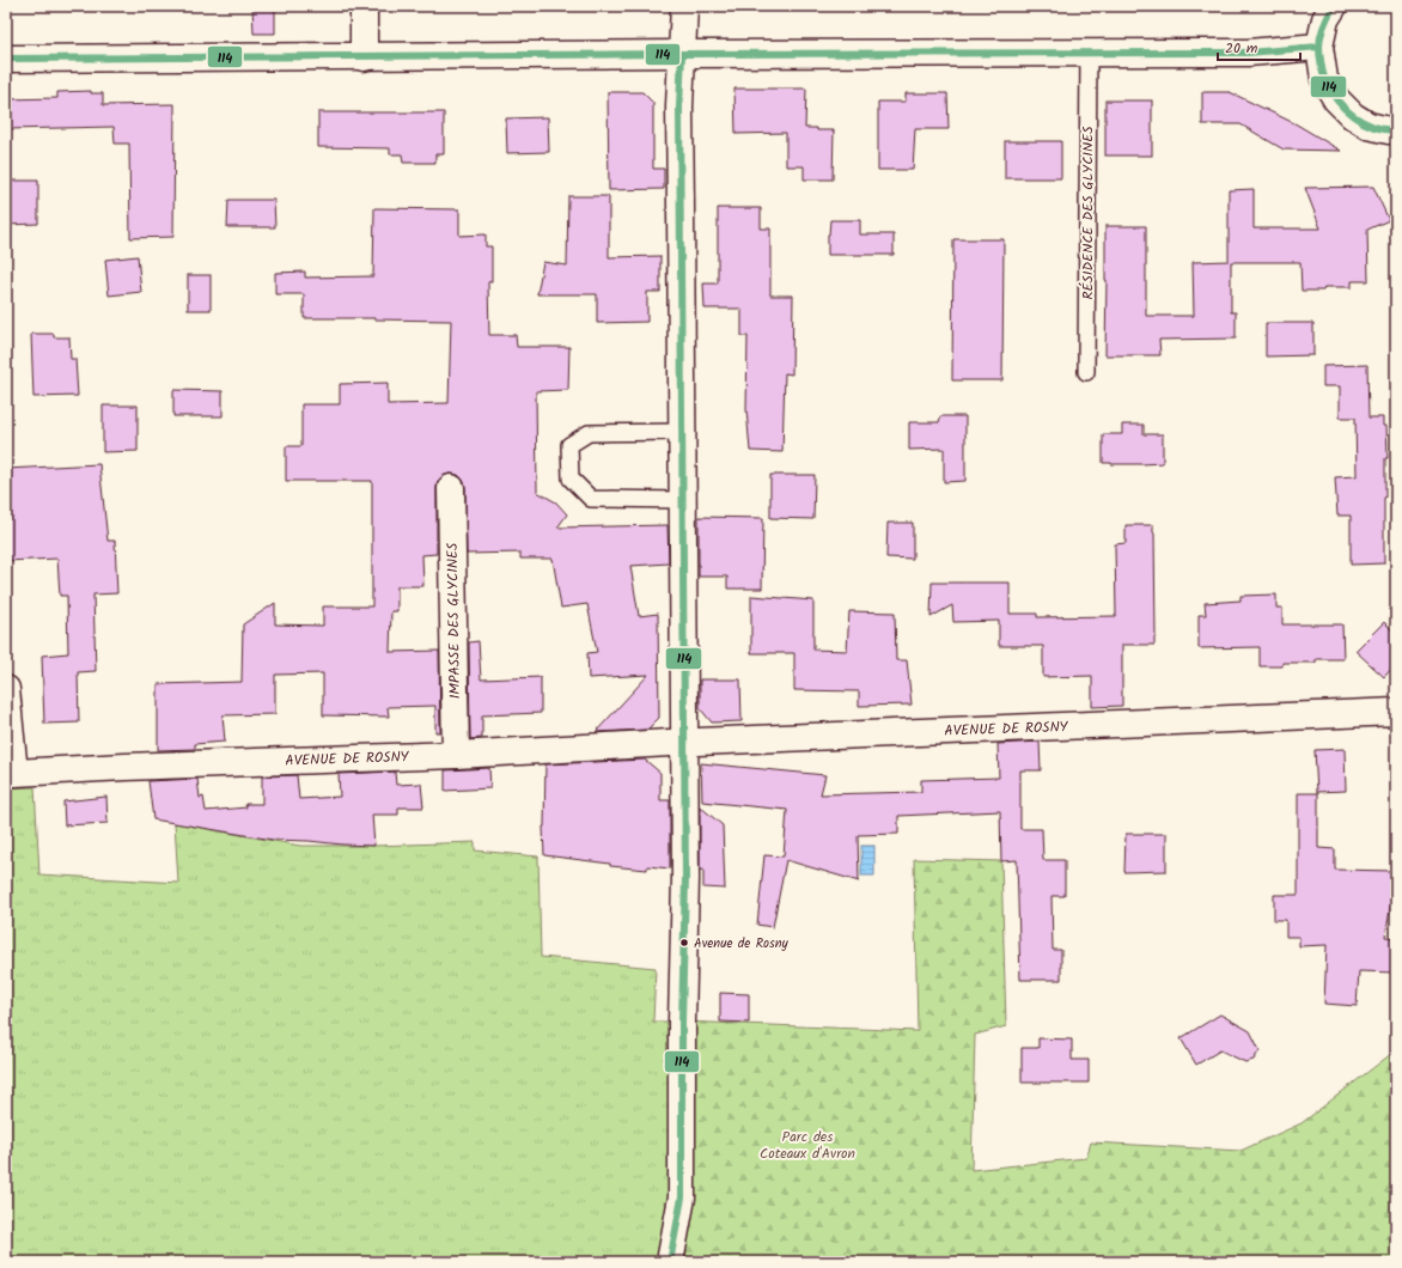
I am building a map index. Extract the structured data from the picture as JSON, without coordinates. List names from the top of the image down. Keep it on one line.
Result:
{"streets":{"street":["IMPASSE DES GLYCINES","AVENUE DE ROSNY"],"lane":["RÉSIDENCE DES GLYCINES"]},"crossings":[["IMPASSE DES GLYCINES","AVENUE DE ROSNY"]],"parks":["Parc des Coteaux d'Avron"],"places":["Avenue de Rosny"],"lines":["transit line 114"],"scale_bar":"20 m"}
